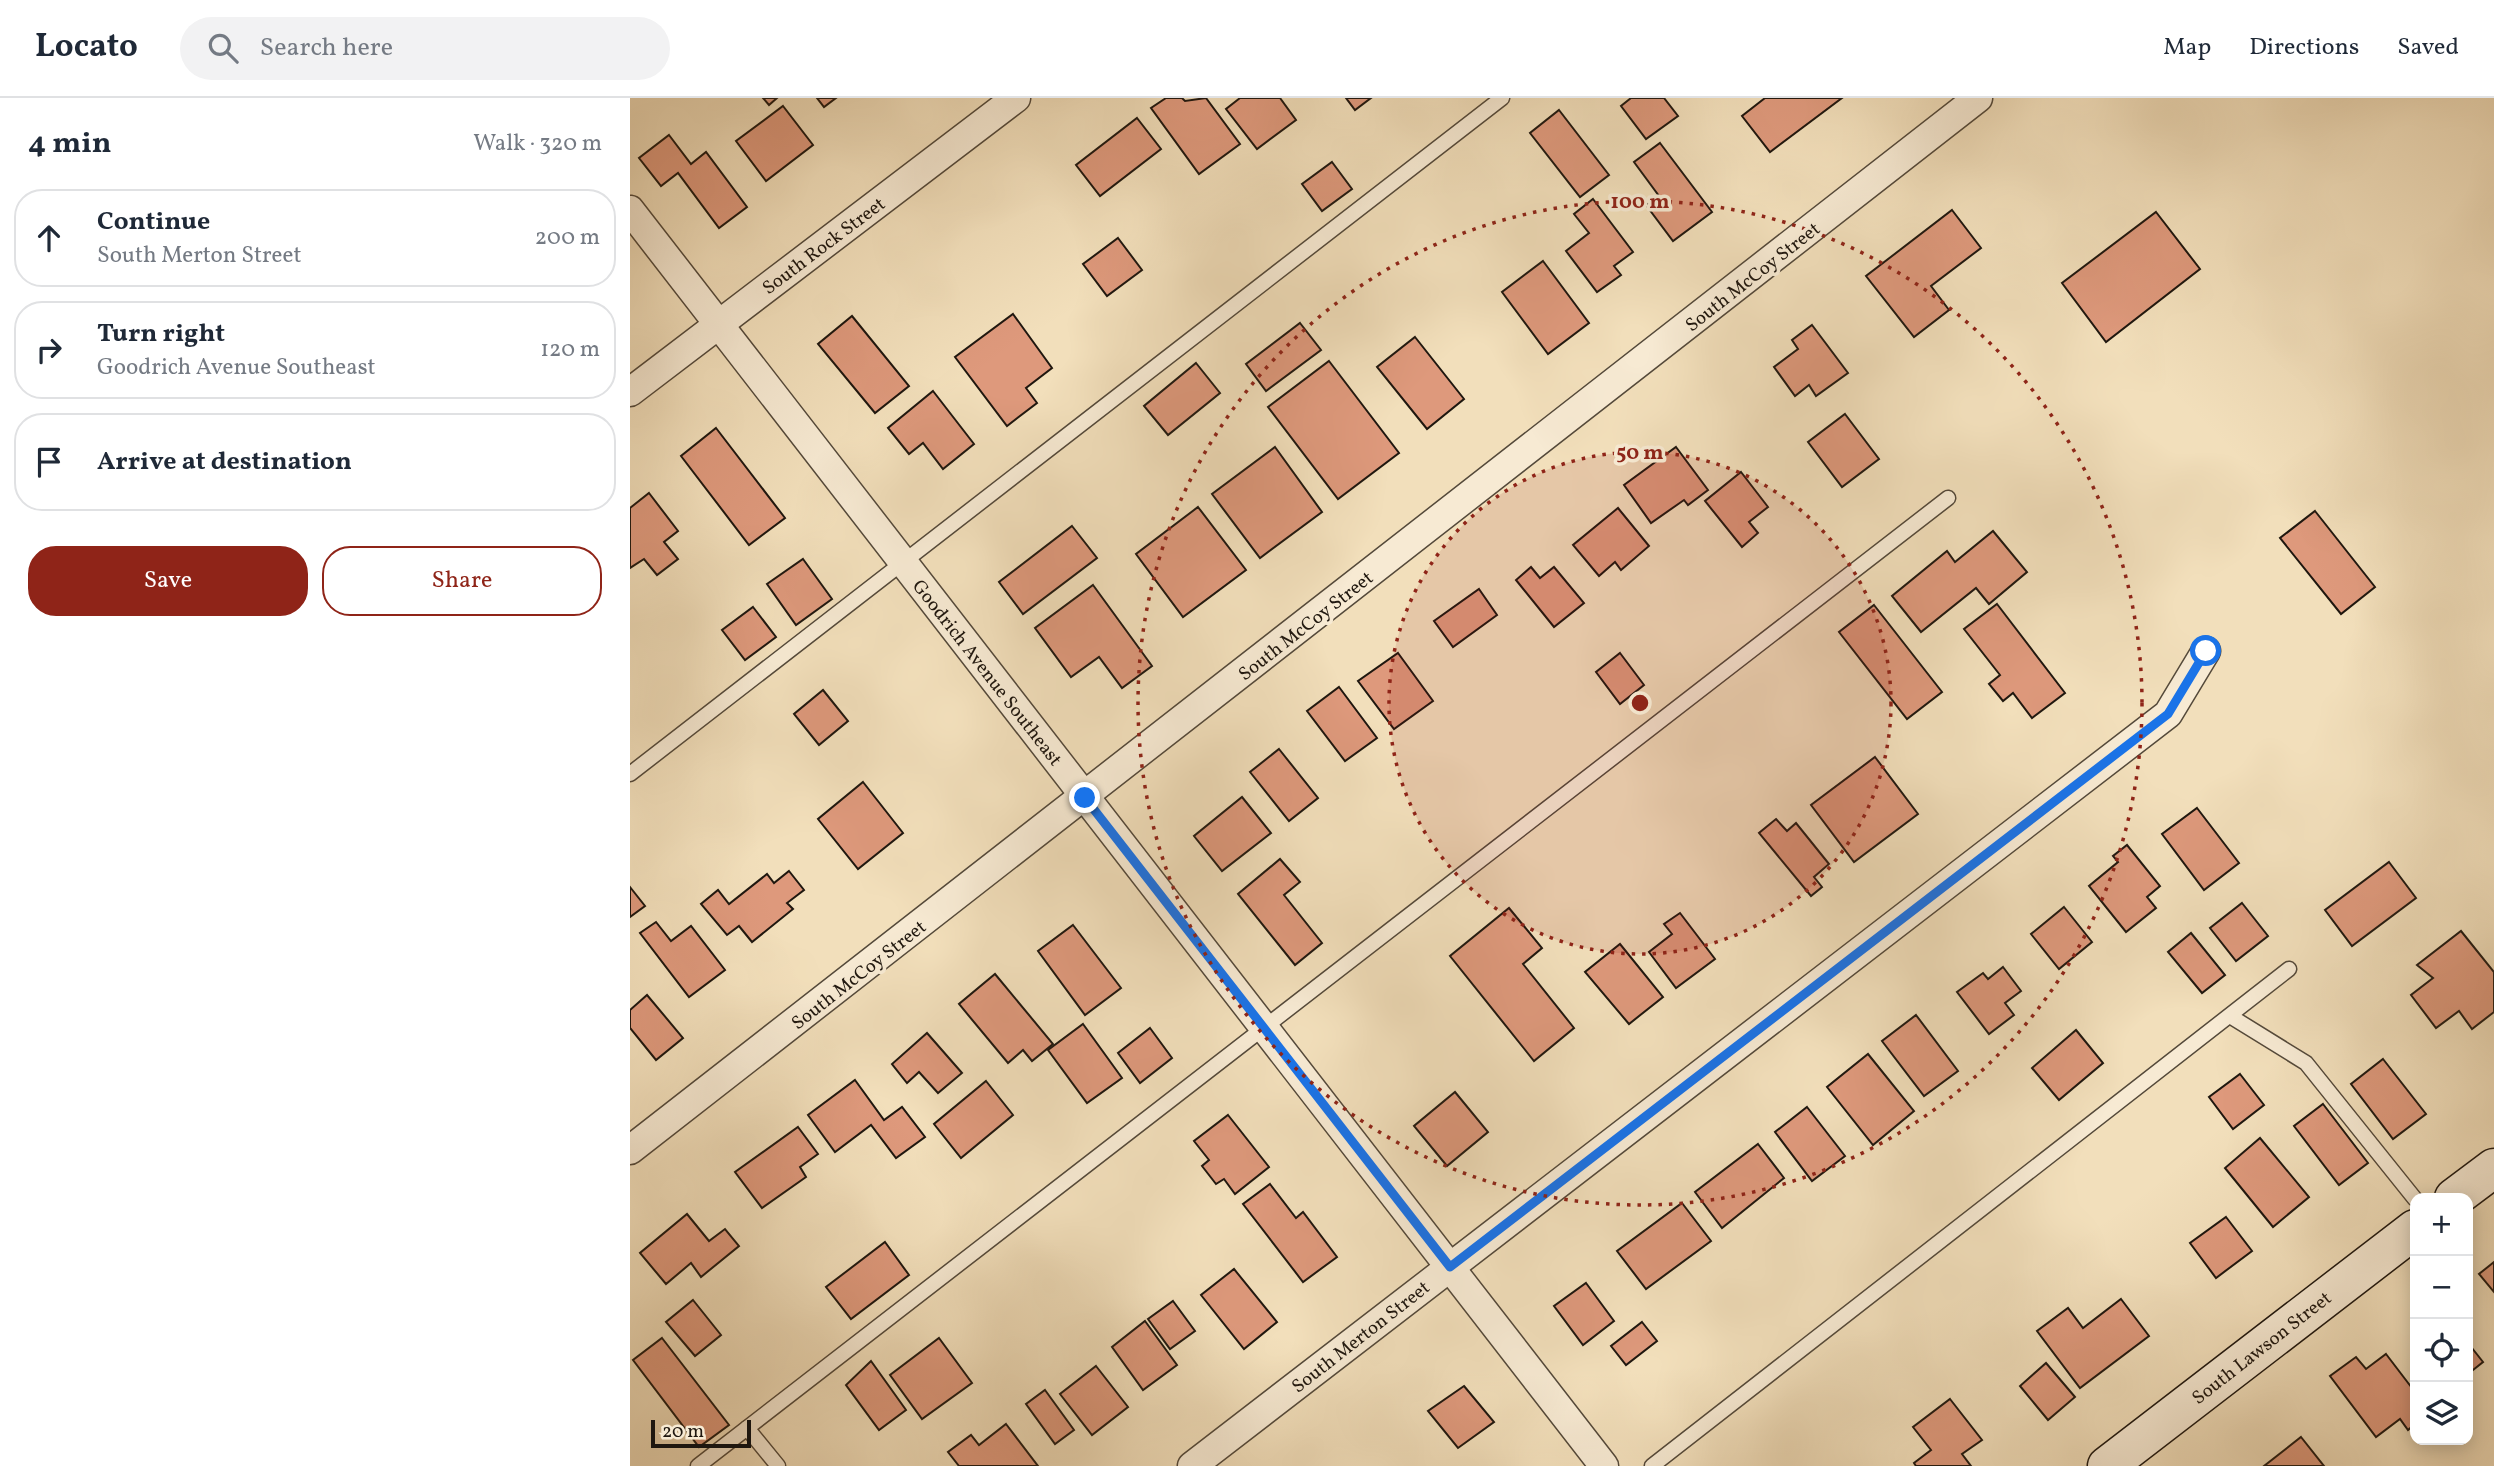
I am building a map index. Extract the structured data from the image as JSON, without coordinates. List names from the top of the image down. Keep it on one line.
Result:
{"streets":{"street":["South Rock Street","South McCoy Street","Goodrich Avenue Southeast","South Merton Street","South Lawson Street"]},"crossings":[["South Rock Street","Goodrich Avenue Southeast"],["South McCoy Street","Goodrich Avenue Southeast"],["Goodrich Avenue Southeast","South Merton Street"]],"scale_bar":"20 m","page":{"header":"Locato","search":"Search here","nav":["Map","Directions","Saved"],"heading":["4 min","Walk · 320 m"],"list":[["Continue","South Merton Street","200 m"],["Turn right","Goodrich Avenue Southeast","120 m"],"Arrive at destination"],"buttons":["Save","Share"],"map_buttons":["+","−"],"scale":"20 m"},"rings":["100 m","50 m"]}
